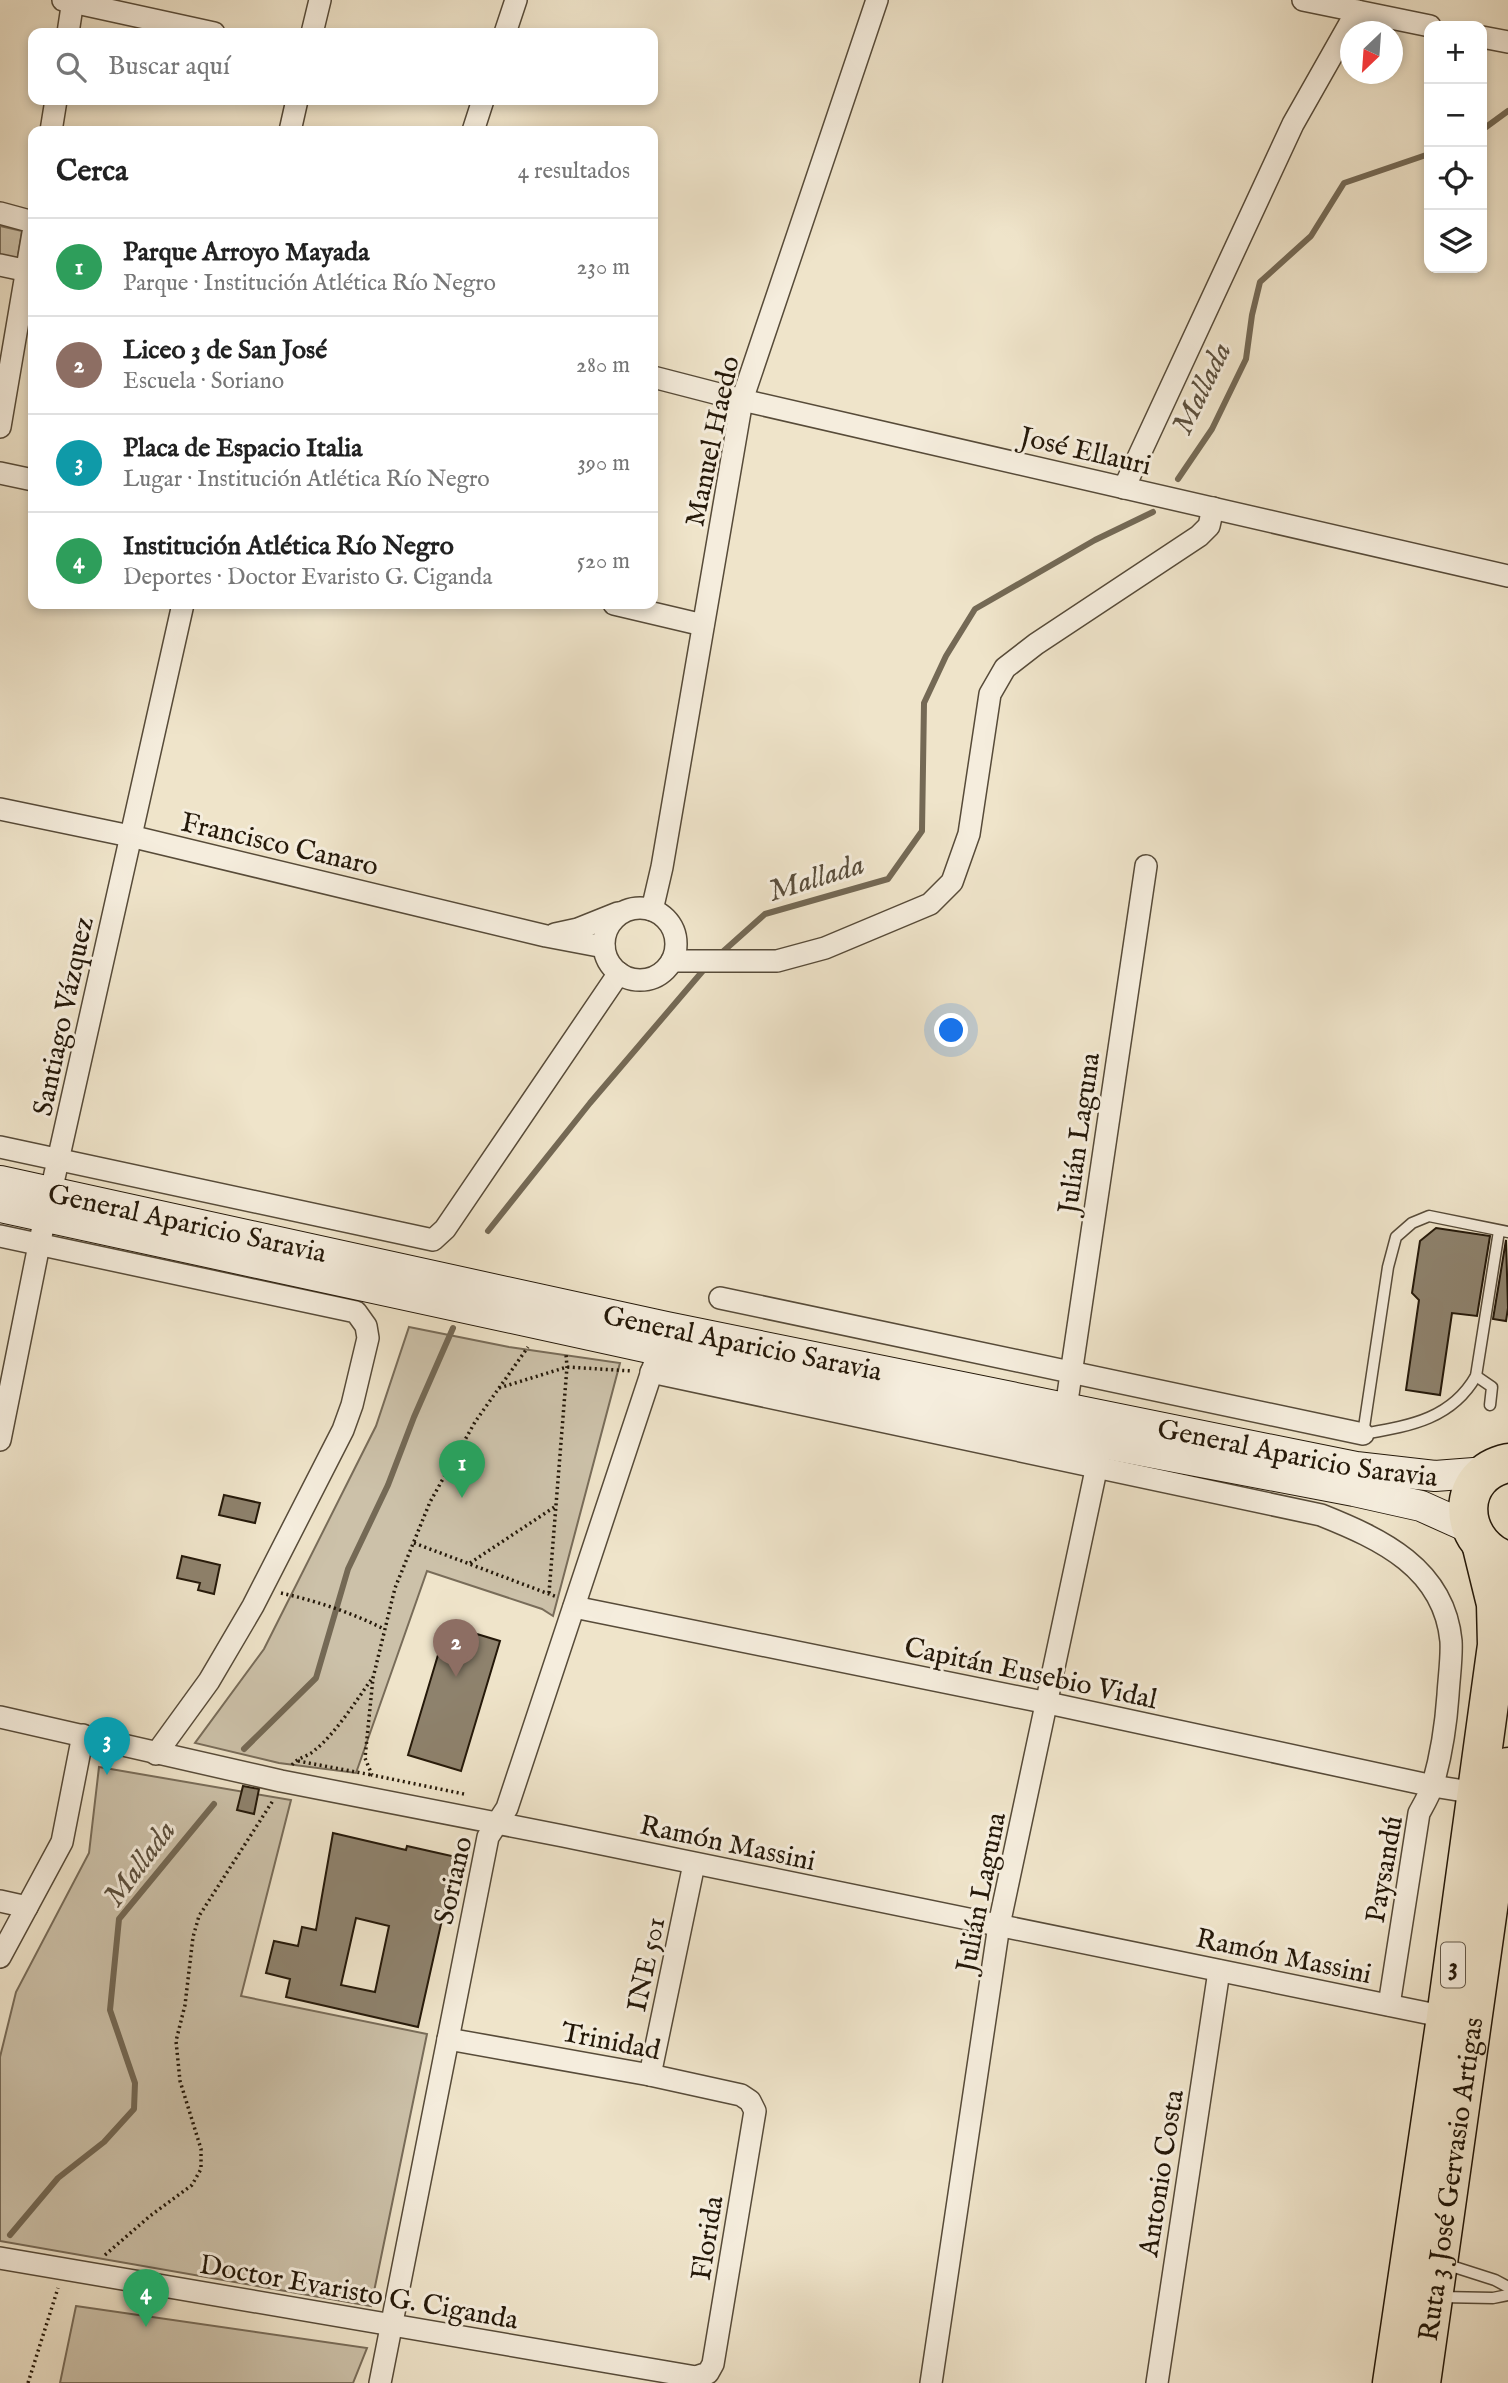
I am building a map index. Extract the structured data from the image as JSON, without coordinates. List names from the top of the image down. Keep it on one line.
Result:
{"streets":{"highway":["3","Ruta 3 José Gervasio Artigas"],"main road":["General Aparicio Saravia"],"street":["Manuel Haedo","José Ellauri","Francisco Canaro","Santiago Vázquez","Julián Laguna","Capitán Eusebio Vidal","Ramón Massini","Paysandú","Soriano","INE 501","Trinidad","Antonio Costa","Florida","Doctor Evaristo G. Ciganda"]},"crossings":[["Manuel Haedo","José Ellauri"],["Manuel Haedo","Francisco Canaro"],["Manuel Haedo","General Aparicio Saravia"],["Francisco Canaro","Santiago Vázquez"],["Francisco Canaro","General Aparicio Saravia"],["Santiago Vázquez","General Aparicio Saravia"],["Julián Laguna","General Aparicio Saravia"],["Julián Laguna","Capitán Eusebio Vidal"],["Julián Laguna","Ramón Massini"],["General Aparicio Saravia","Capitán Eusebio Vidal"],["General Aparicio Saravia","Paysandú"],["General Aparicio Saravia","Soriano"],["General Aparicio Saravia","3"],["Capitán Eusebio Vidal","Paysandú"],["Capitán Eusebio Vidal","Soriano"],["Capitán Eusebio Vidal","3"],["Ramón Massini","Paysandú"],["Ramón Massini","Soriano"],["Ramón Massini","INE 501"],["Ramón Massini","3"],["Ramón Massini","Antonio Costa"],["Soriano","Trinidad"],["Soriano","Doctor Evaristo G. Ciganda"],["INE 501","Trinidad"],["Trinidad","Florida"],["Florida","Doctor Evaristo G. Ciganda"]],"water":["Mallada"],"north":"bottom left","page":{"map_buttons":["+","−"],"search":"Buscar aquí","heading":["Cerca","4 resultados"],"list":[{"mark":"1","name":"Parque Arroyo Mayada","note":"Parque · Institución Atlética Río Negro","value":"230 m"},{"mark":"2","name":"Liceo 3 de San José","note":"Escuela · Soriano","value":"280 m"},{"mark":"3","name":"Placa de Espacio Italia","note":"Lugar · Institución Atlética Río Negro","value":"390 m"},{"mark":"4","name":"Institución Atlética Río Negro","note":"Deportes · Doctor Evaristo G. Ciganda","value":"520 m"}],"pins":["1","2","3","4"]}}
